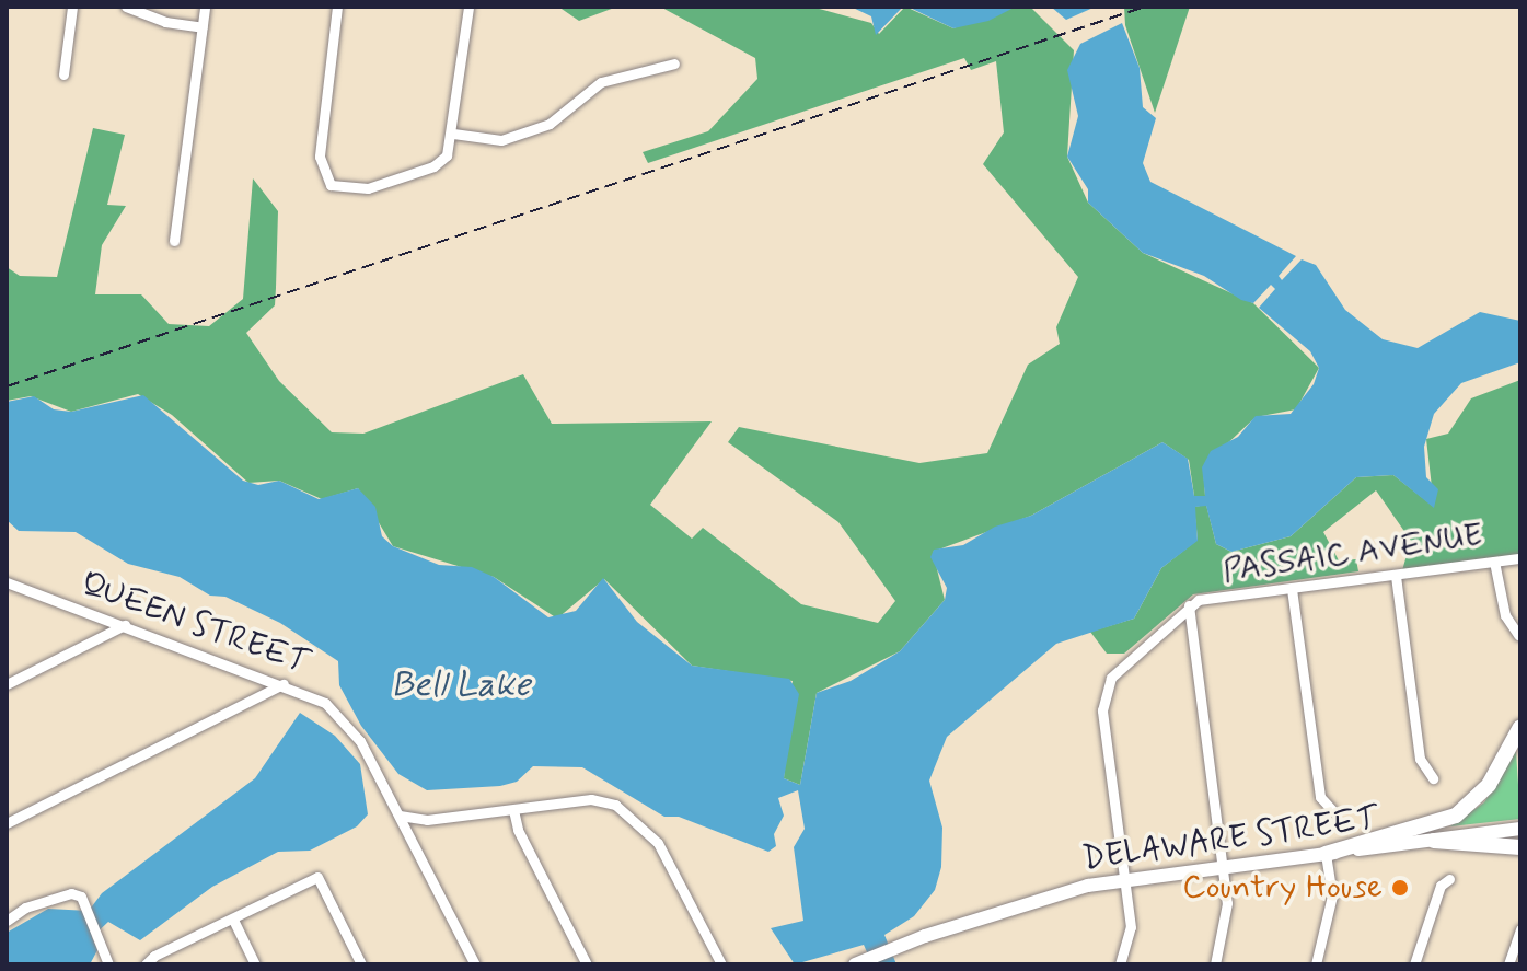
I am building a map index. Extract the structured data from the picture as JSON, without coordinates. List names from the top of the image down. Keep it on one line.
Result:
{"streets":{"main road":["DELAWARE STREET"],"street":["PASSAIC AVENUE","QUEEN STREET"]},"crossings":[["PASSAIC AVENUE","DELAWARE STREET"]],"water":["Bell Lake"],"places":["Country House"]}
